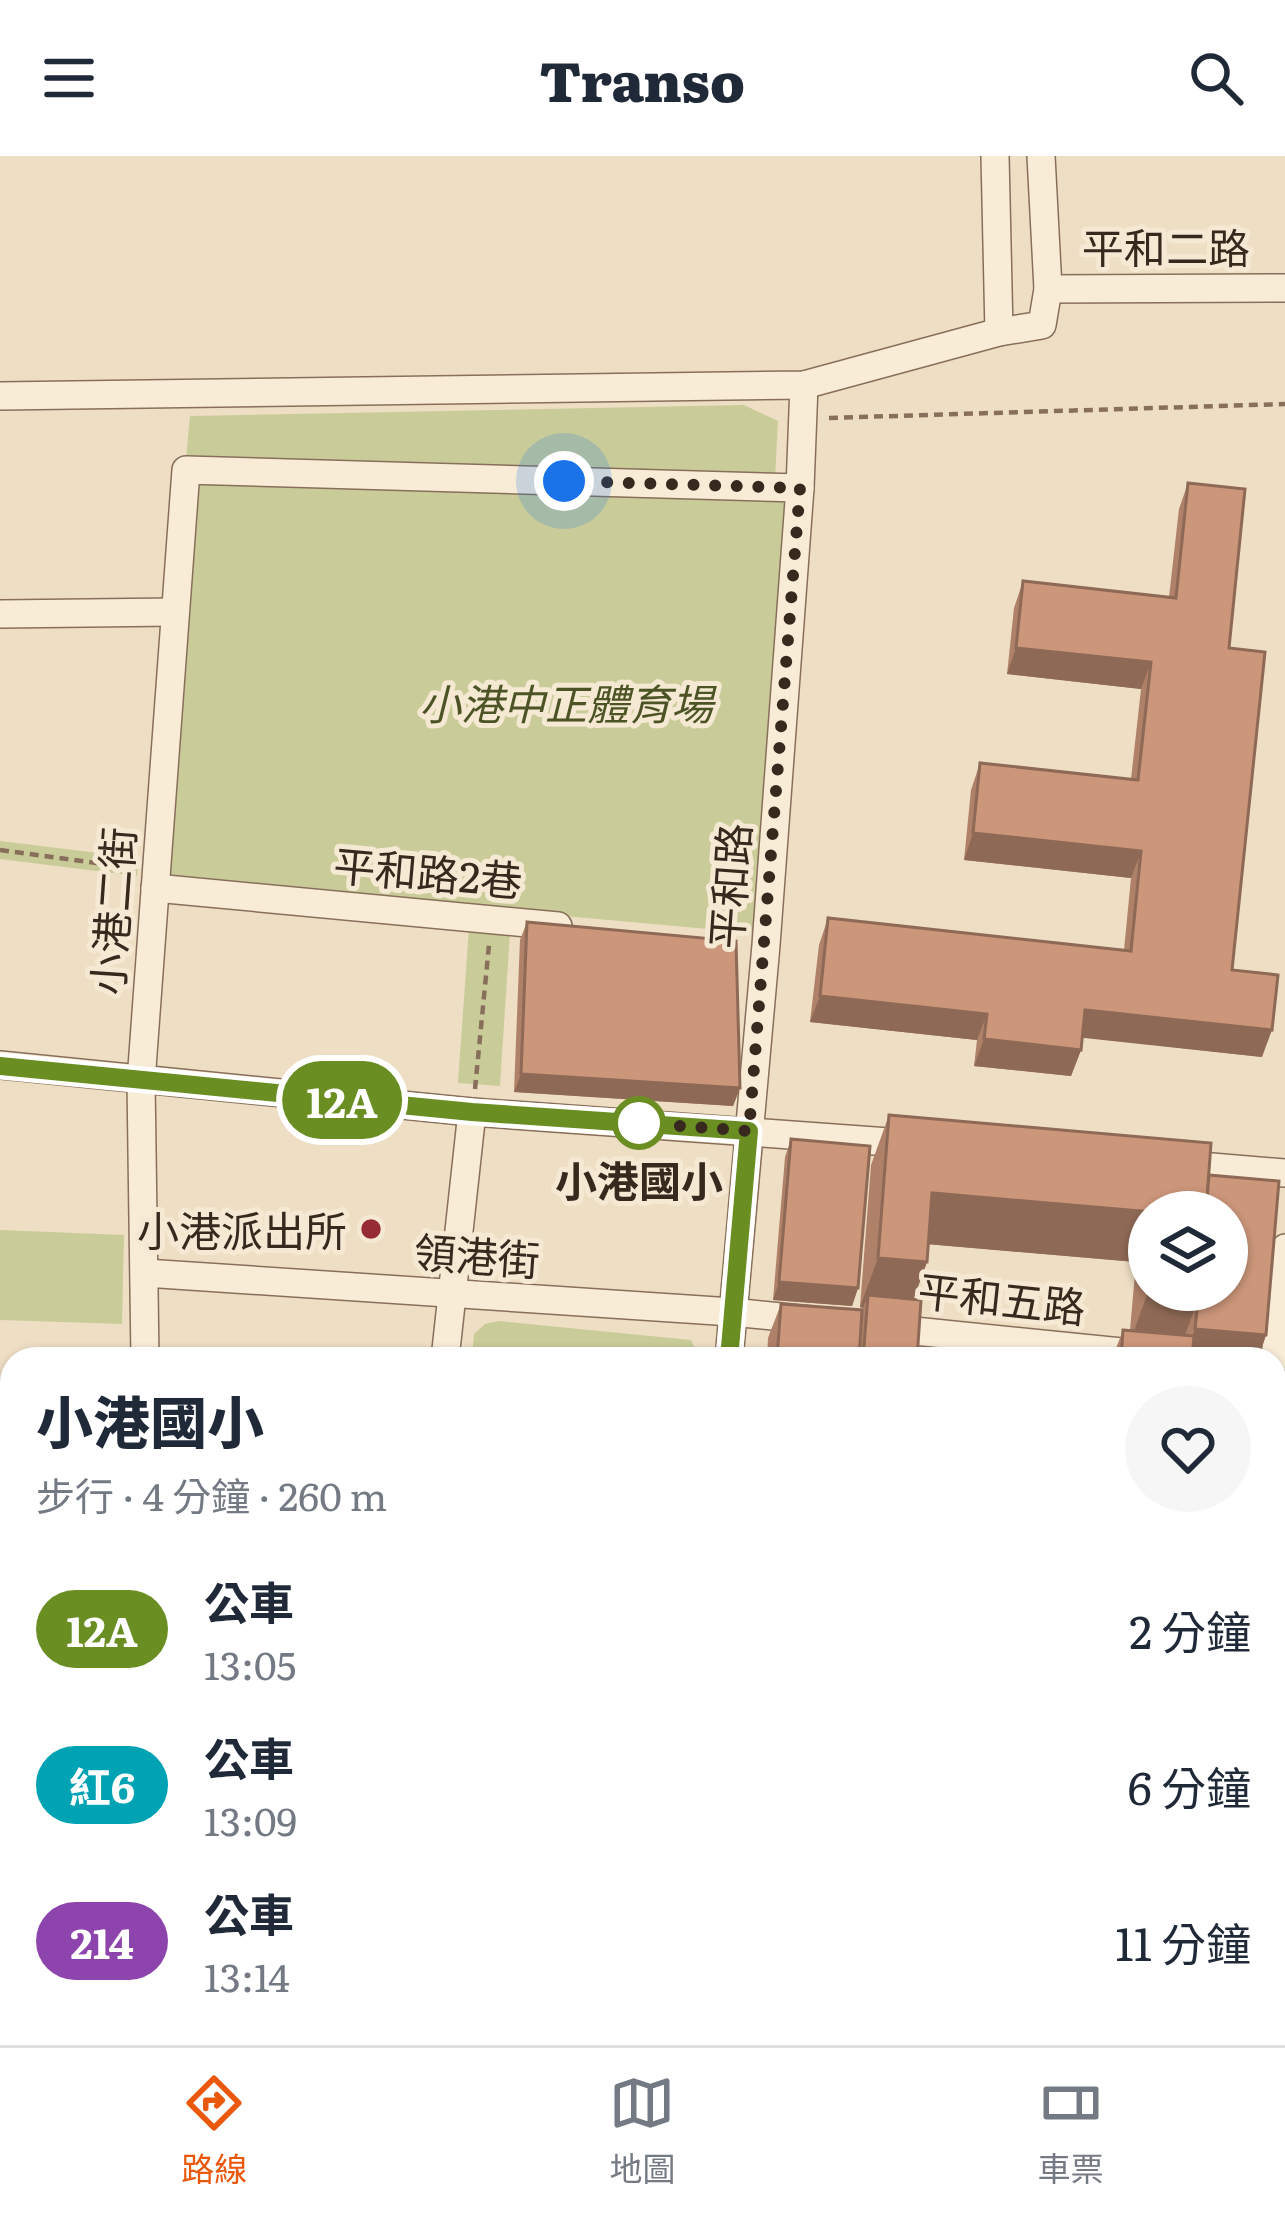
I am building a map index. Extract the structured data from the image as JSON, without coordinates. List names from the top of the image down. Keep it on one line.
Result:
{"streets":{"street":["平和二路","平和路2巷","平和路","小港二街","領港街","平和五路"]},"crossings":[["平和路2巷","小港二街"],["平和路","小港二街"],["平和路","領港街"],["平和路","平和五路"],["小港二街","領港街"],["領港街","平和五路"]],"parks":["小港中正體育場"],"places":["小港國小","小港派出所"],"lines":["bus line 12A"],"page":{"header":"Transo","on_map":"12A","heading":["小港國小","步行 · 4 分鐘 · 260 m"],"list":[{"mark":"12A","name":"公車","note":"13:05","value":"2 分鐘"},{"mark":"紅6","name":"公車","note":"13:09","value":"6 分鐘"},{"mark":"214","name":"公車","note":"13:14","value":"11 分鐘"}],"tabs":["路線","地圖","車票"]}}
